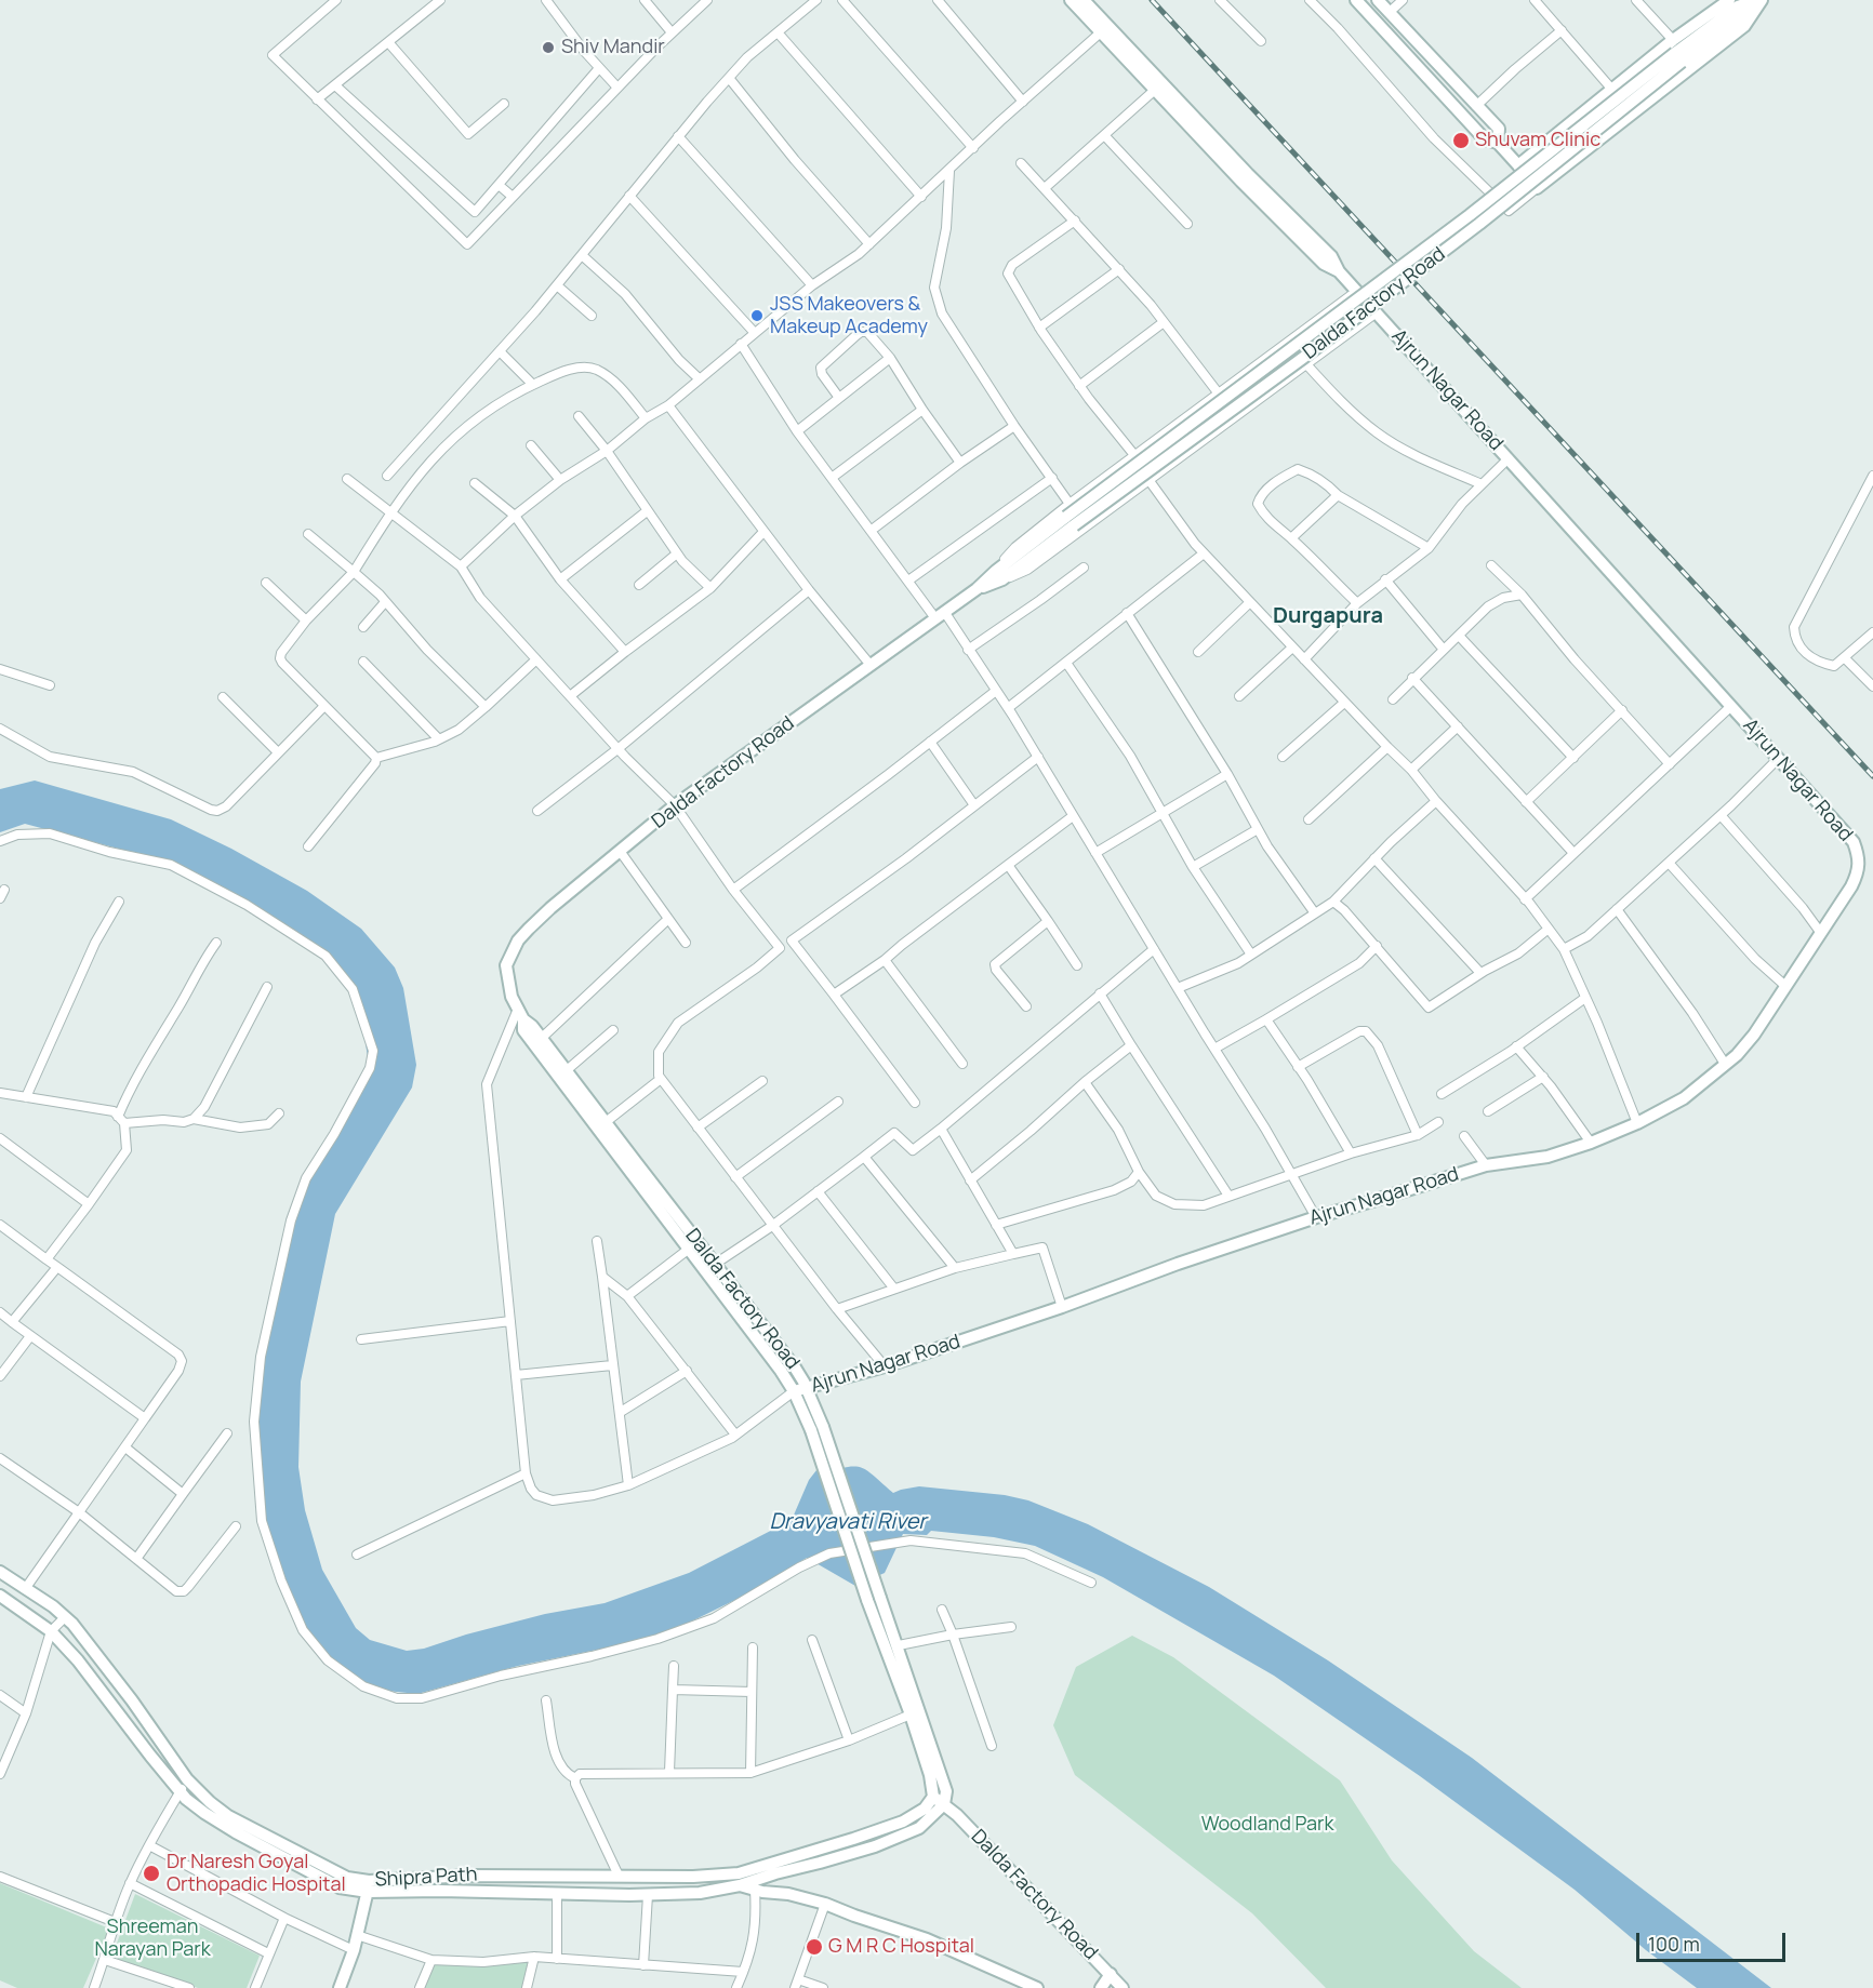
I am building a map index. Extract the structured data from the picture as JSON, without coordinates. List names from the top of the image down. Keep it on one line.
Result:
{"streets":{"street":["Dalda Factory Road","Ajrun Nagar Road","Shipra Path"]},"crossings":[["Dalda Factory Road","Ajrun Nagar Road"]],"districts":["Durgapura"],"water":["Dravyavati River"],"parks":["Woodland Park","Shreeman Narayan Park"],"places":["Shiv Mandir","Shuvam Clinic","JSS Makeovers & Makeup Academy","Dr Naresh Goyal Orthopadic Hospital","G M R C Hospital"],"scale_bar":"100 m"}
